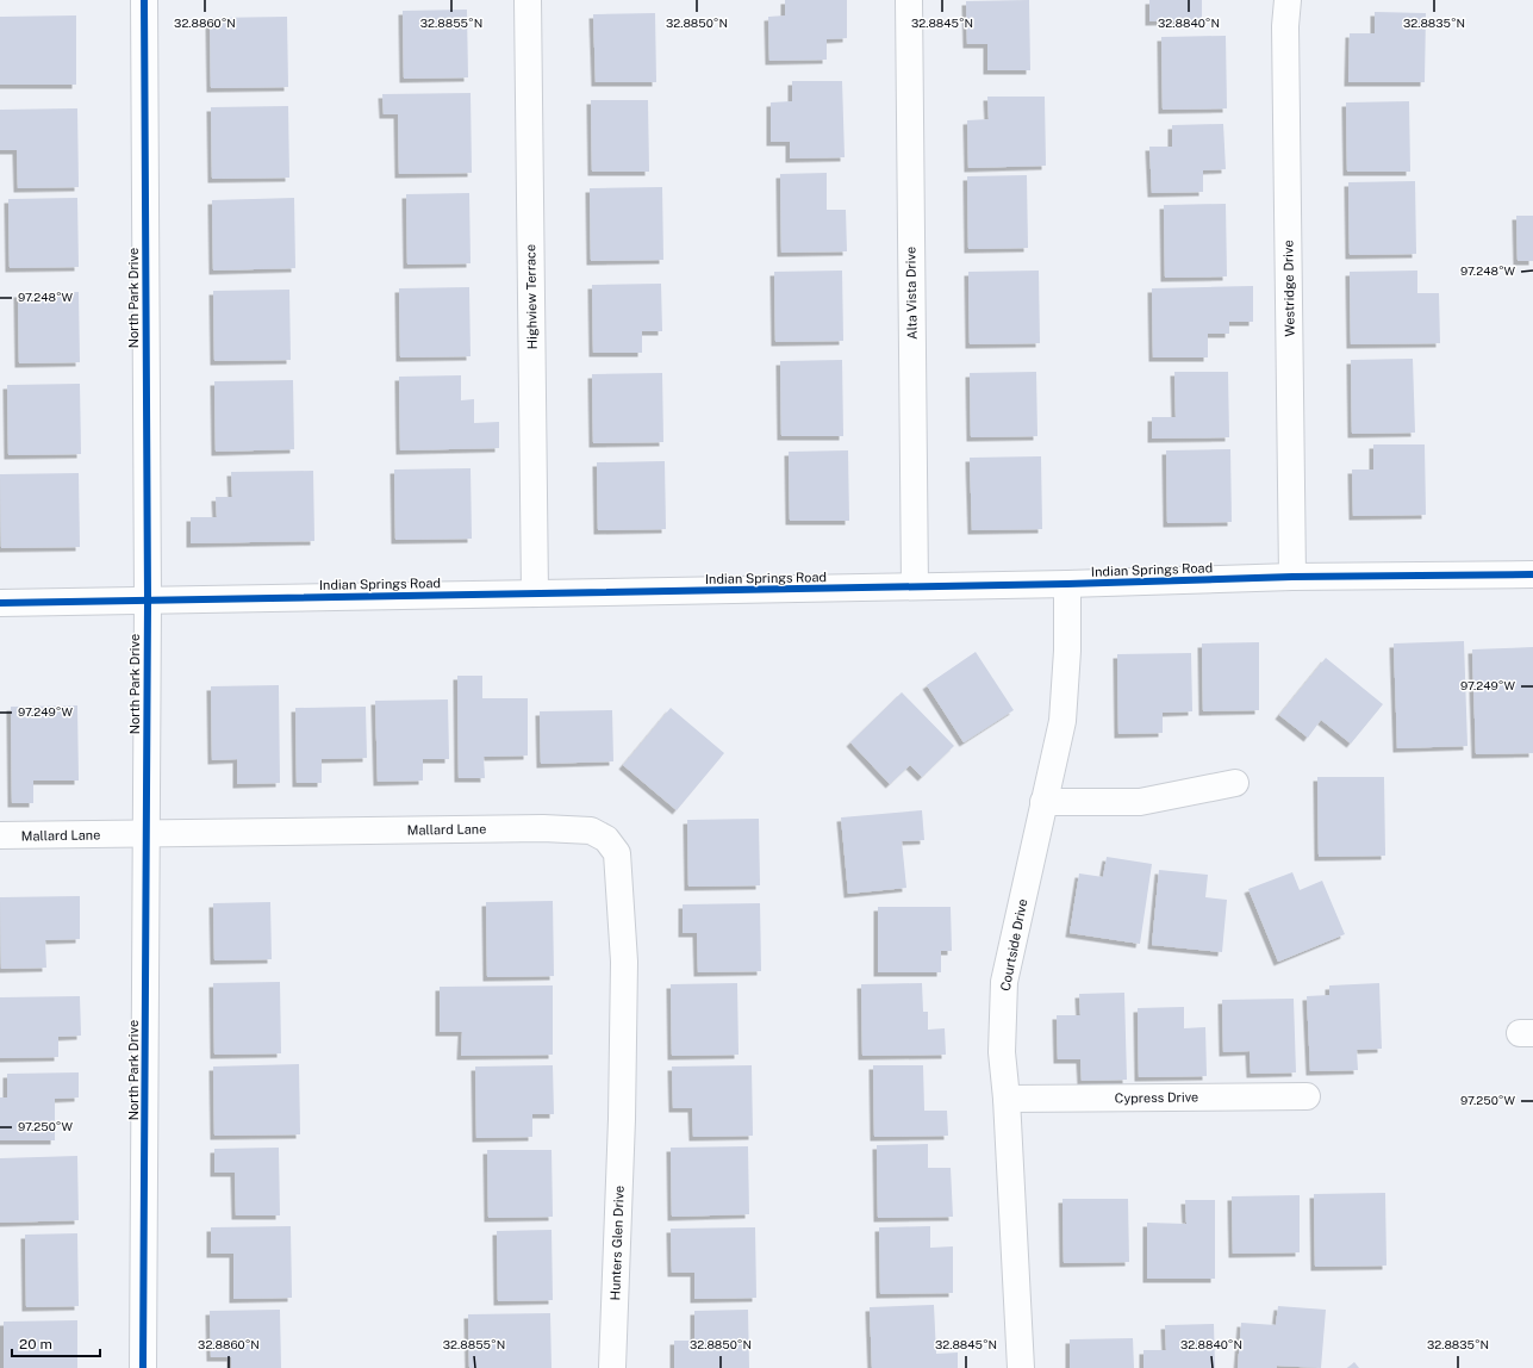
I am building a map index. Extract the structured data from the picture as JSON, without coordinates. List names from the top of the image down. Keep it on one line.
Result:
{"streets":{"street":["Westridge Drive","Alta Vista Drive","Highview Terrace","North Park Drive","Indian Springs Road","Mallard Lane","Courtside Drive","Cypress Drive","Hunters Glen Drive"]},"crossings":[["Westridge Drive","Indian Springs Road"],["Alta Vista Drive","Indian Springs Road"],["Highview Terrace","Indian Springs Road"],["North Park Drive","Indian Springs Road"],["North Park Drive","Mallard Lane"],["Indian Springs Road","Courtside Drive"],["Mallard Lane","Hunters Glen Drive"],["Courtside Drive","Cypress Drive"]],"scale_bar":"20 m","coordinates":["32.8860°N","32.8855°N","32.8850°N","32.8845°N","32.8840°N","32.8835°N","97.248°W","97.249°W","97.250°W"]}
